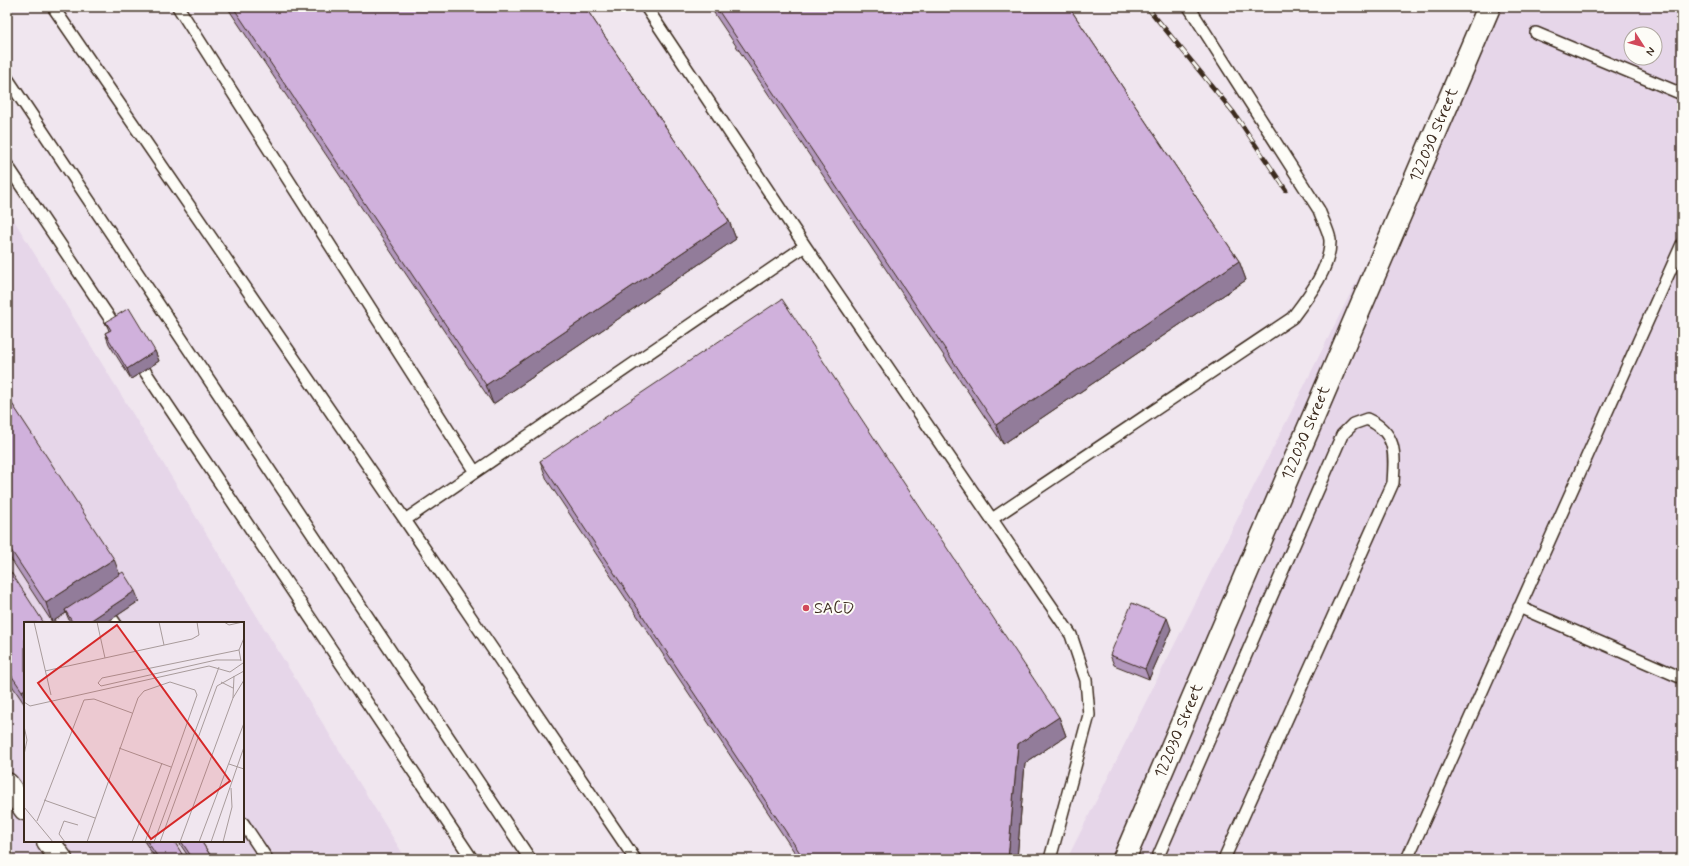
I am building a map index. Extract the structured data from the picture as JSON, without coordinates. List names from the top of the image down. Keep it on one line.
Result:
{"streets":{"street":["122030 Street"]},"places":["SACD"],"north":"bottom right"}
